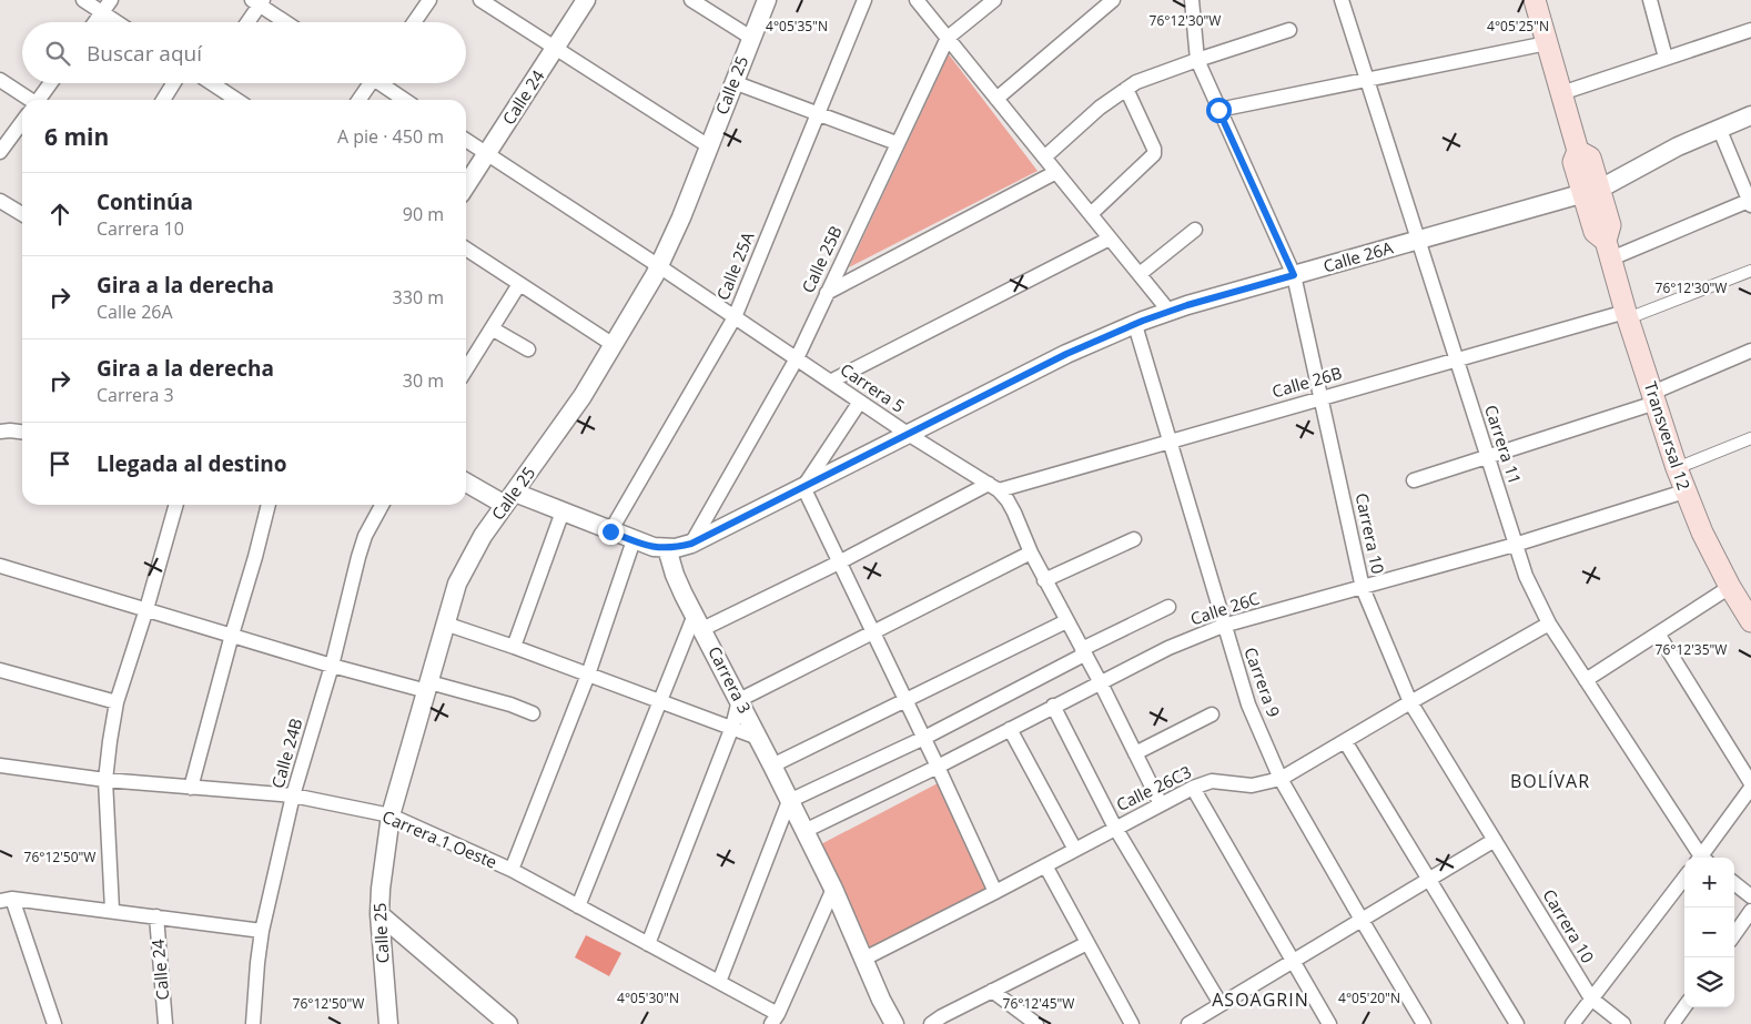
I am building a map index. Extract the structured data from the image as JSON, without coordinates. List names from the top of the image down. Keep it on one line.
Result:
{"streets":{"main road":["Transversal 12"],"street":["Calle 25","Calle 24","Calle 26A","Calle 25B","Calle 25A","Calle 26B","Carrera 5","Carrera 11","Carrera 10","Calle 26C","Carrera 3","Carrera 9","Calle 24B","Calle 26C3","Carrera 1 Oeste"]},"crossings":[["Calle 25","Carrera 5"],["Calle 25","Carrera 1 Oeste"],["Calle 24","Carrera 5"],["Calle 26A","Calle 25B"],["Calle 26A","Carrera 5"],["Calle 26A","Transversal 12"],["Calle 26A","Carrera 11"],["Calle 26A","Carrera 10"],["Calle 26A","Carrera 3"],["Calle 26A","Carrera 9"],["Calle 25B","Carrera 5"],["Calle 25A","Carrera 5"],["Calle 26B","Carrera 5"],["Calle 26B","Transversal 12"],["Calle 26B","Carrera 11"],["Calle 26B","Carrera 10"],["Calle 26B","Carrera 3"],["Calle 26B","Carrera 9"],["Carrera 5","Calle 26C"],["Carrera 5","Calle 26C3"],["Transversal 12","Calle 26C"],["Carrera 11","Calle 26C"],["Carrera 11","Calle 26C3"],["Carrera 10","Calle 26C"],["Carrera 10","Calle 26C3"],["Calle 26C","Carrera 3"],["Calle 26C","Carrera 9"],["Carrera 3","Calle 26C3"],["Carrera 9","Calle 26C3"],["Calle 24B","Carrera 1 Oeste"]],"districts":["BOLÍVAR","ASOAGRIN"],"page":{"search":"Buscar aquí","heading":["6 min","A pie · 450 m"],"list":[["Continúa","Carrera 10","90 m"],["Gira a la derecha","Calle 26A","330 m"],["Gira a la derecha","Carrera 3","30 m"],"Llegada al destino"],"map_buttons":["+","−"]},"coordinates":["76°12'30\"W","4°05'35\"N","4°05'25\"N","76°12'35\"W","76°12'50\"W","4°05'30\"N","4°05'20\"N","76°12'45\"W"]}
